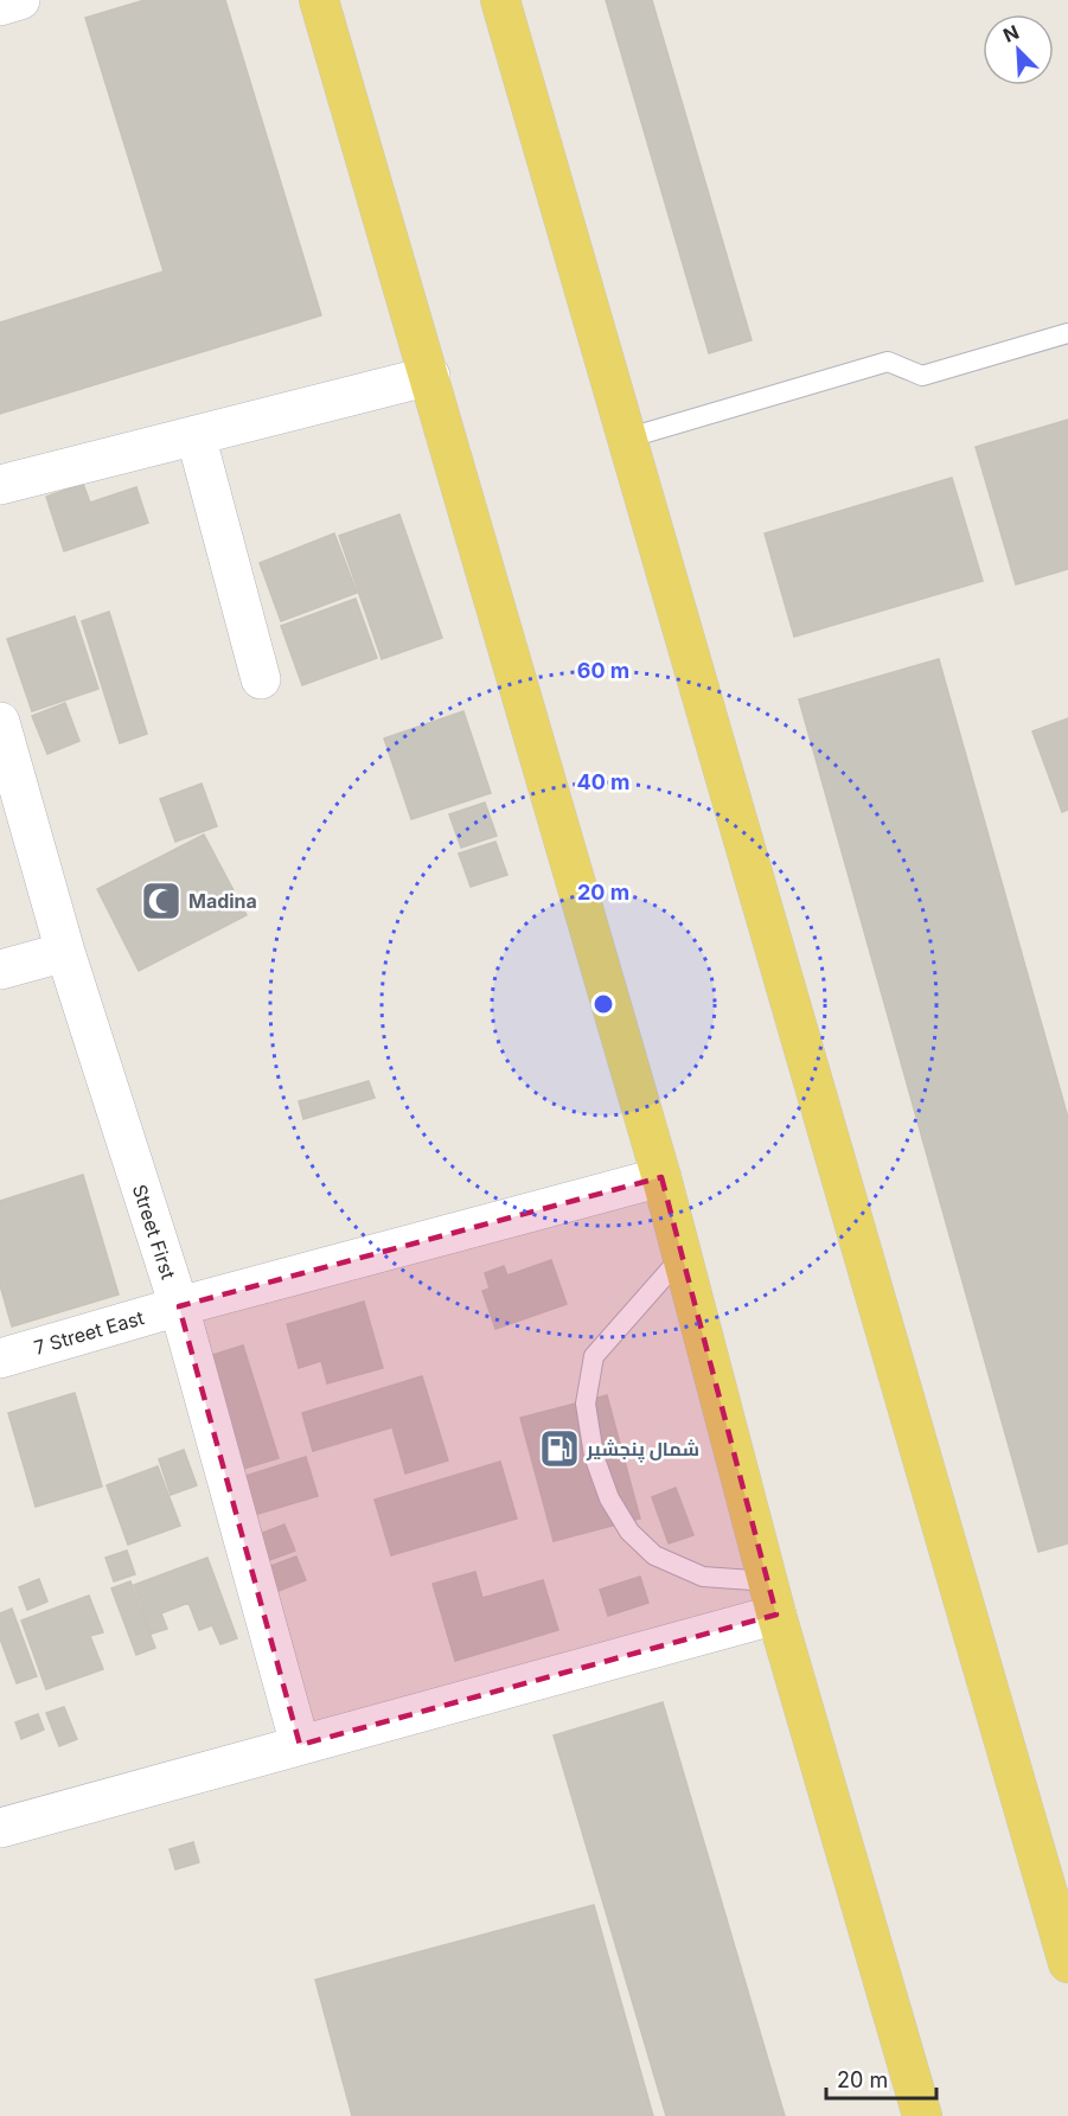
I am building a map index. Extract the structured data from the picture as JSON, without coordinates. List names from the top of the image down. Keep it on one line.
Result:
{"streets":{"street":["Street First","7 Street East"]},"crossings":[["Street First","7 Street East"]],"places":{"mosque":["Madina"],"fuel station":["شمال پنجشیر"]},"scale_bar":"20 m","north":"top left","rings":["60 m","40 m","20 m"]}
